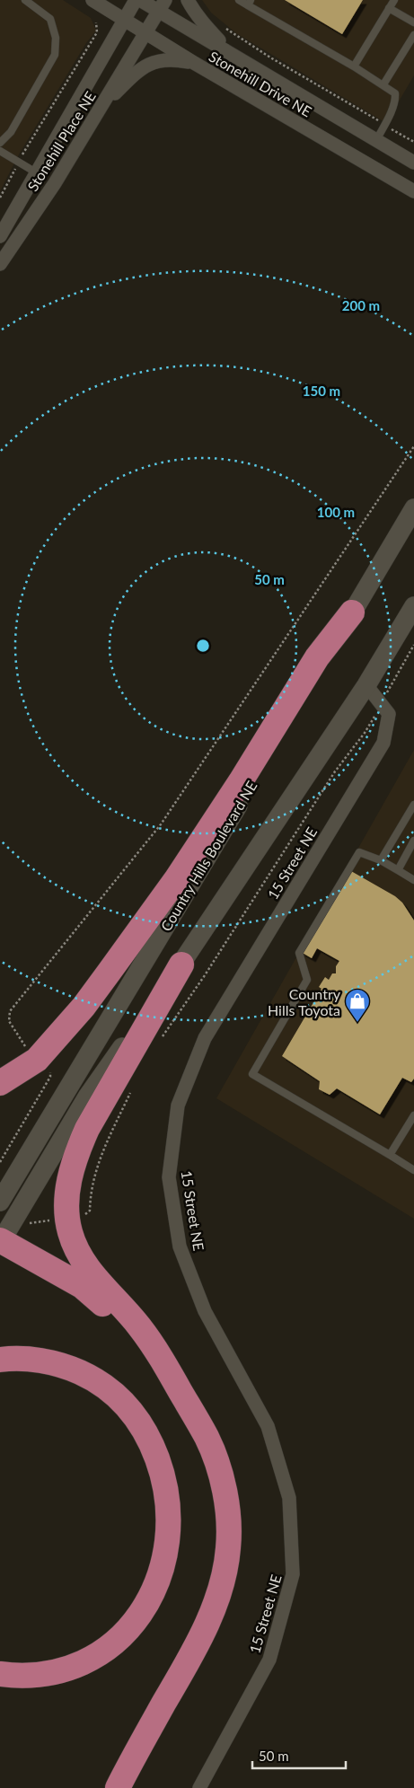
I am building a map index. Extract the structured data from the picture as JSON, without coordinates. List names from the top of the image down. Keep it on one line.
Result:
{"streets":{"main road":["Country Hills Boulevard NE"],"street":["Stonehill Drive NE","Stonehill Place NE","15 Street NE"]},"crossings":[["Stonehill Drive NE","Stonehill Place NE"]],"places":{"shop":["Country Hills Toyota"]},"scale_bar":"50 m","rings":["200 m","150 m","100 m","50 m"]}
